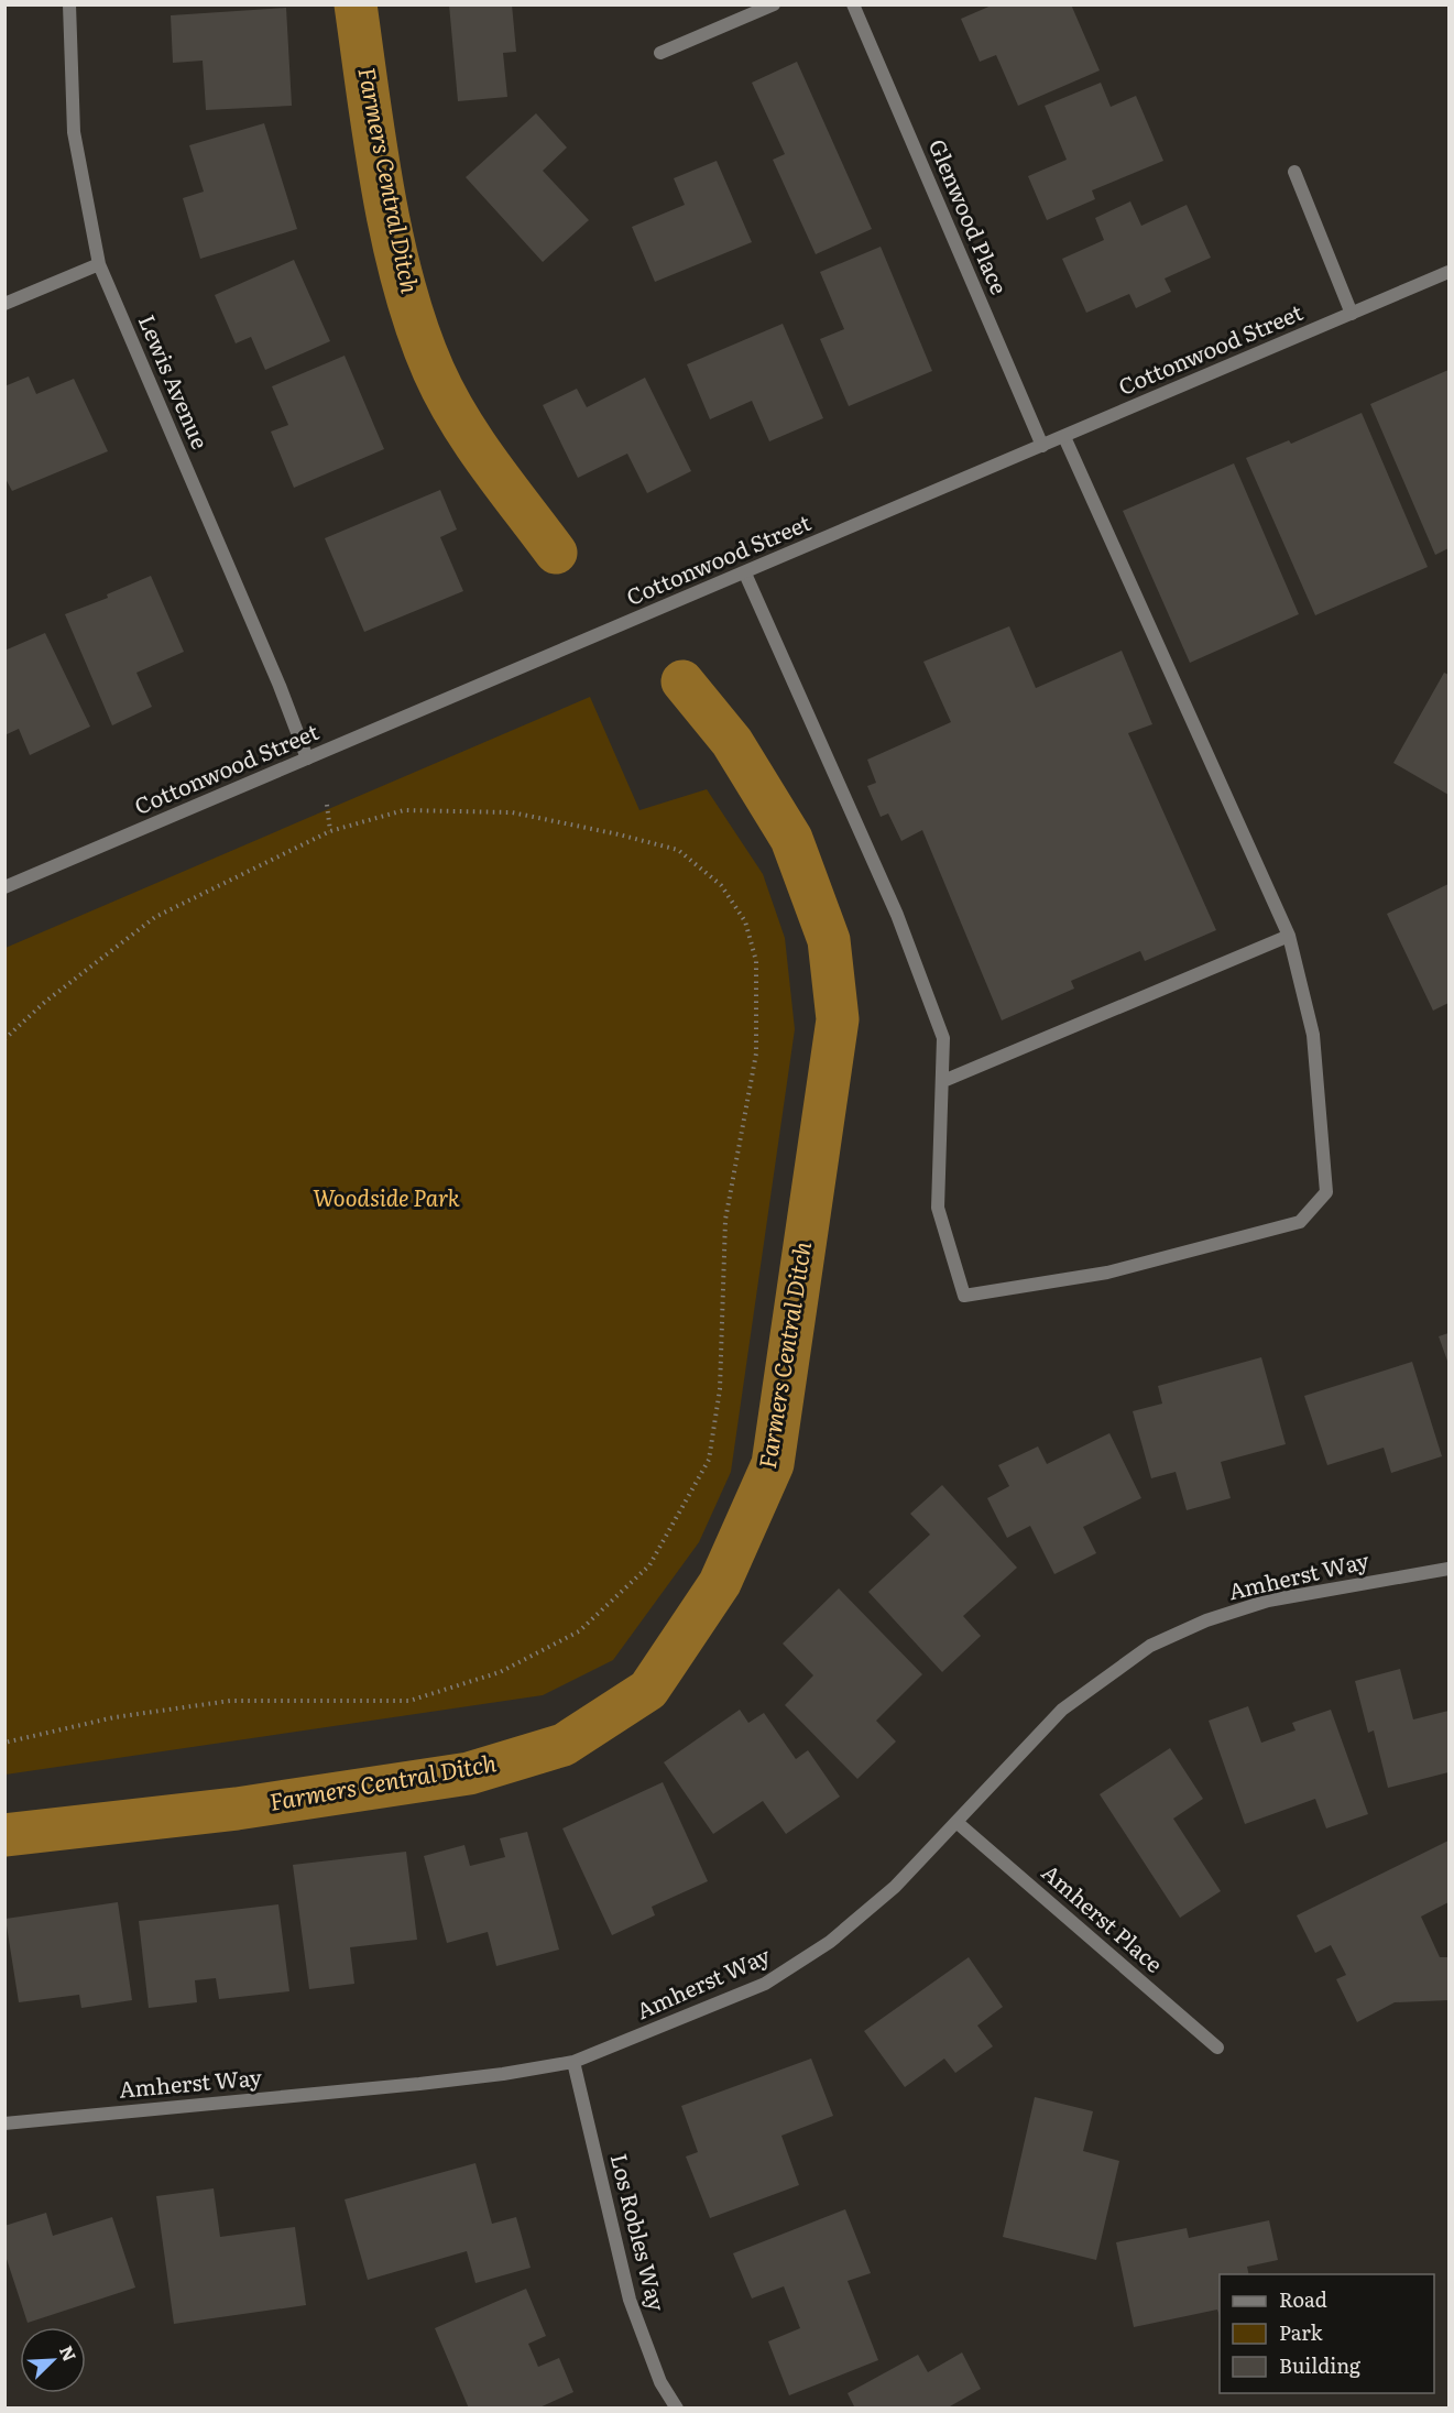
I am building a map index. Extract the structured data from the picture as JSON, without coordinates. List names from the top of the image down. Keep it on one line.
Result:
{"streets":{"street":["Glenwood Place","Cottonwood Street","Lewis Avenue","Amherst Way","Amherst Place","Los Robles Way"]},"crossings":[["Glenwood Place","Cottonwood Street"],["Cottonwood Street","Lewis Avenue"],["Amherst Way","Amherst Place"],["Amherst Way","Los Robles Way"]],"water":["Farmers Central Ditch"],"parks":["Woodside Park"],"legend":["Road","Park","Building"],"north":"top right"}
